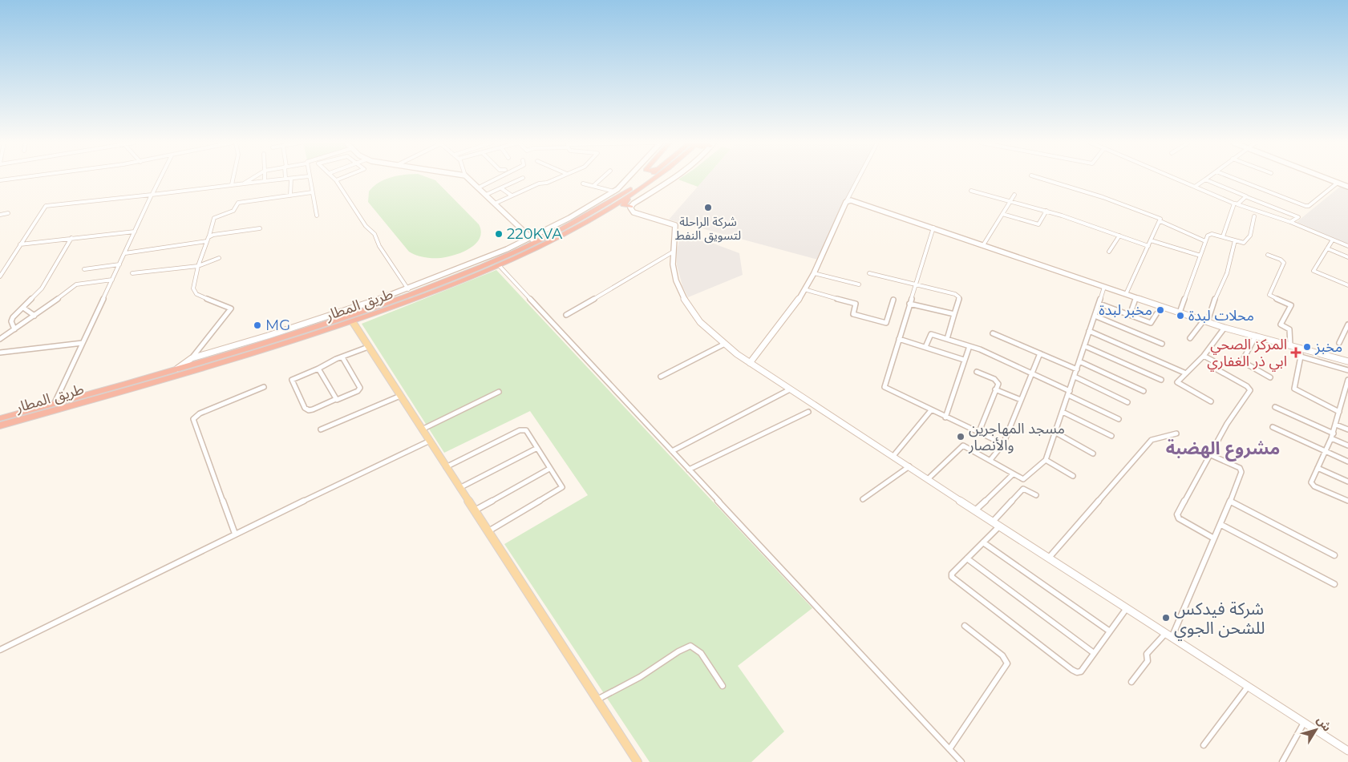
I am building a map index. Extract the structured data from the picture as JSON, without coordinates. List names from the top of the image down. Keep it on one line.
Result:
{"streets":{"highway":["طريق المطار"]},"districts":["مشروع الهضبة"],"places":{"other":["شركة الراحلة لتسويق النفط","220KVA","مخبر لبدة","محلات لبدة","MG","مخبز","مسجد المهاجرين والأنصار","شركة فيدكس للشحن الجوي"],"health":["المركز الصحي ابي ذر الغفاري"]},"north":"top right"}
